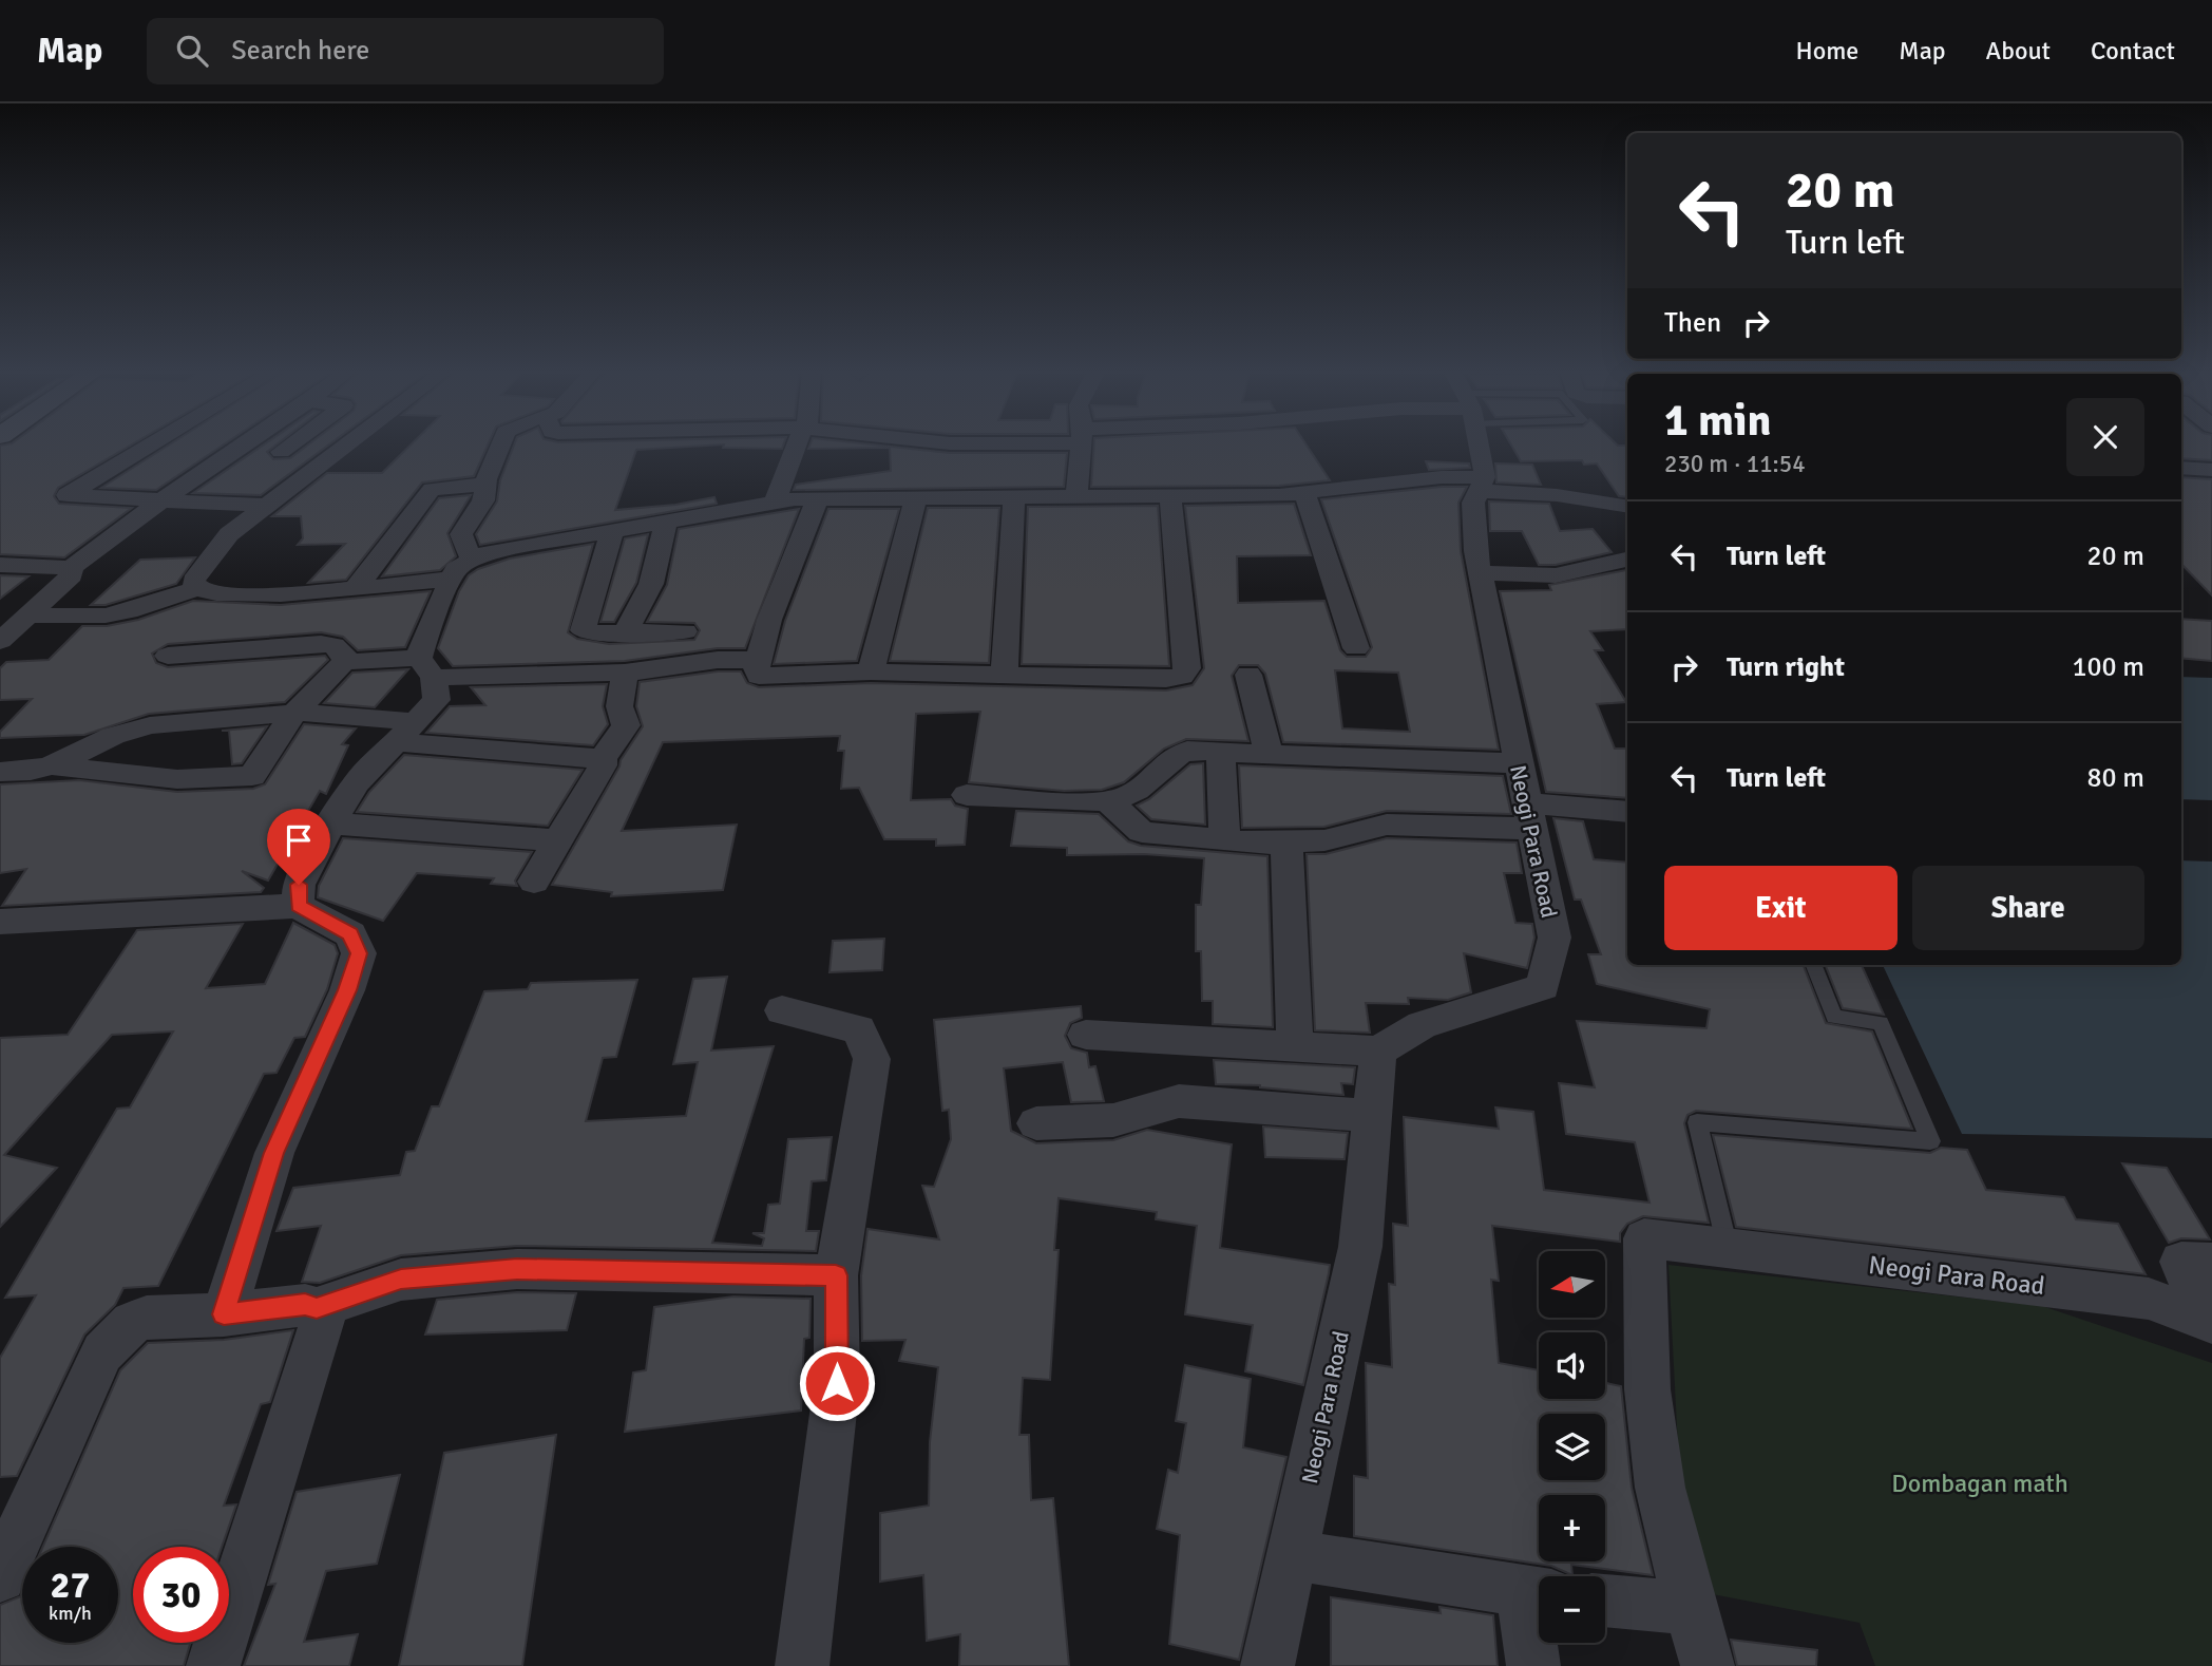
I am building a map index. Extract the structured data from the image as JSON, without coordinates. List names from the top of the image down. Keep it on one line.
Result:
{"streets":{"street":["Neogi Para Road"]},"parks":["Dombagan math"],"north":"left","page":{"header":"Map","search":"Search here","nav":["Home","Map","About","Contact"],"turn":["20 m","Turn left"],"then":"Then","heading":["1 min","230 m · 11:54"],"list":[{"name":"Turn left","value":"20 m"},{"name":"Turn right","value":"100 m"},{"name":"Turn left","value":"80 m"}],"buttons":["Exit","Share"],"map_buttons":["+","−"],"speed":"27 km/h","limit":"30"}}
